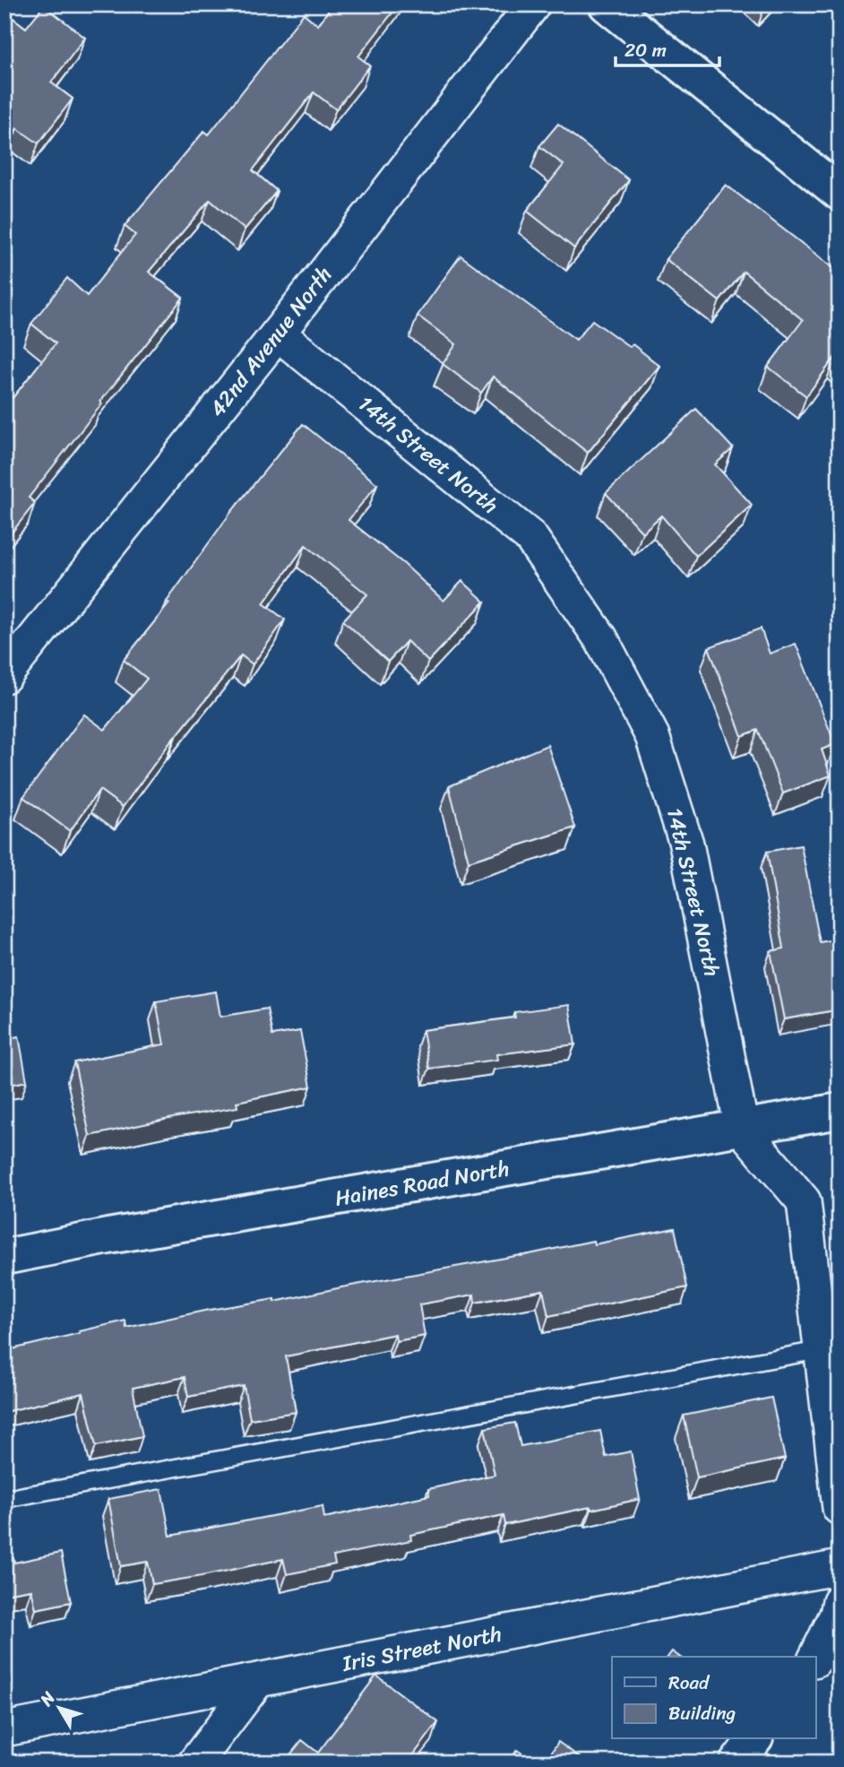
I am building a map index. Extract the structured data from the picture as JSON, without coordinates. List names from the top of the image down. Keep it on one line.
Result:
{"streets":{"street":["42nd Avenue North","14th Street North","Haines Road North","Iris Street North"]},"crossings":[["42nd Avenue North","14th Street North"],["14th Street North","Haines Road North"]],"legend":["Road","Building"],"scale_bar":"20 m","north":"top left"}
